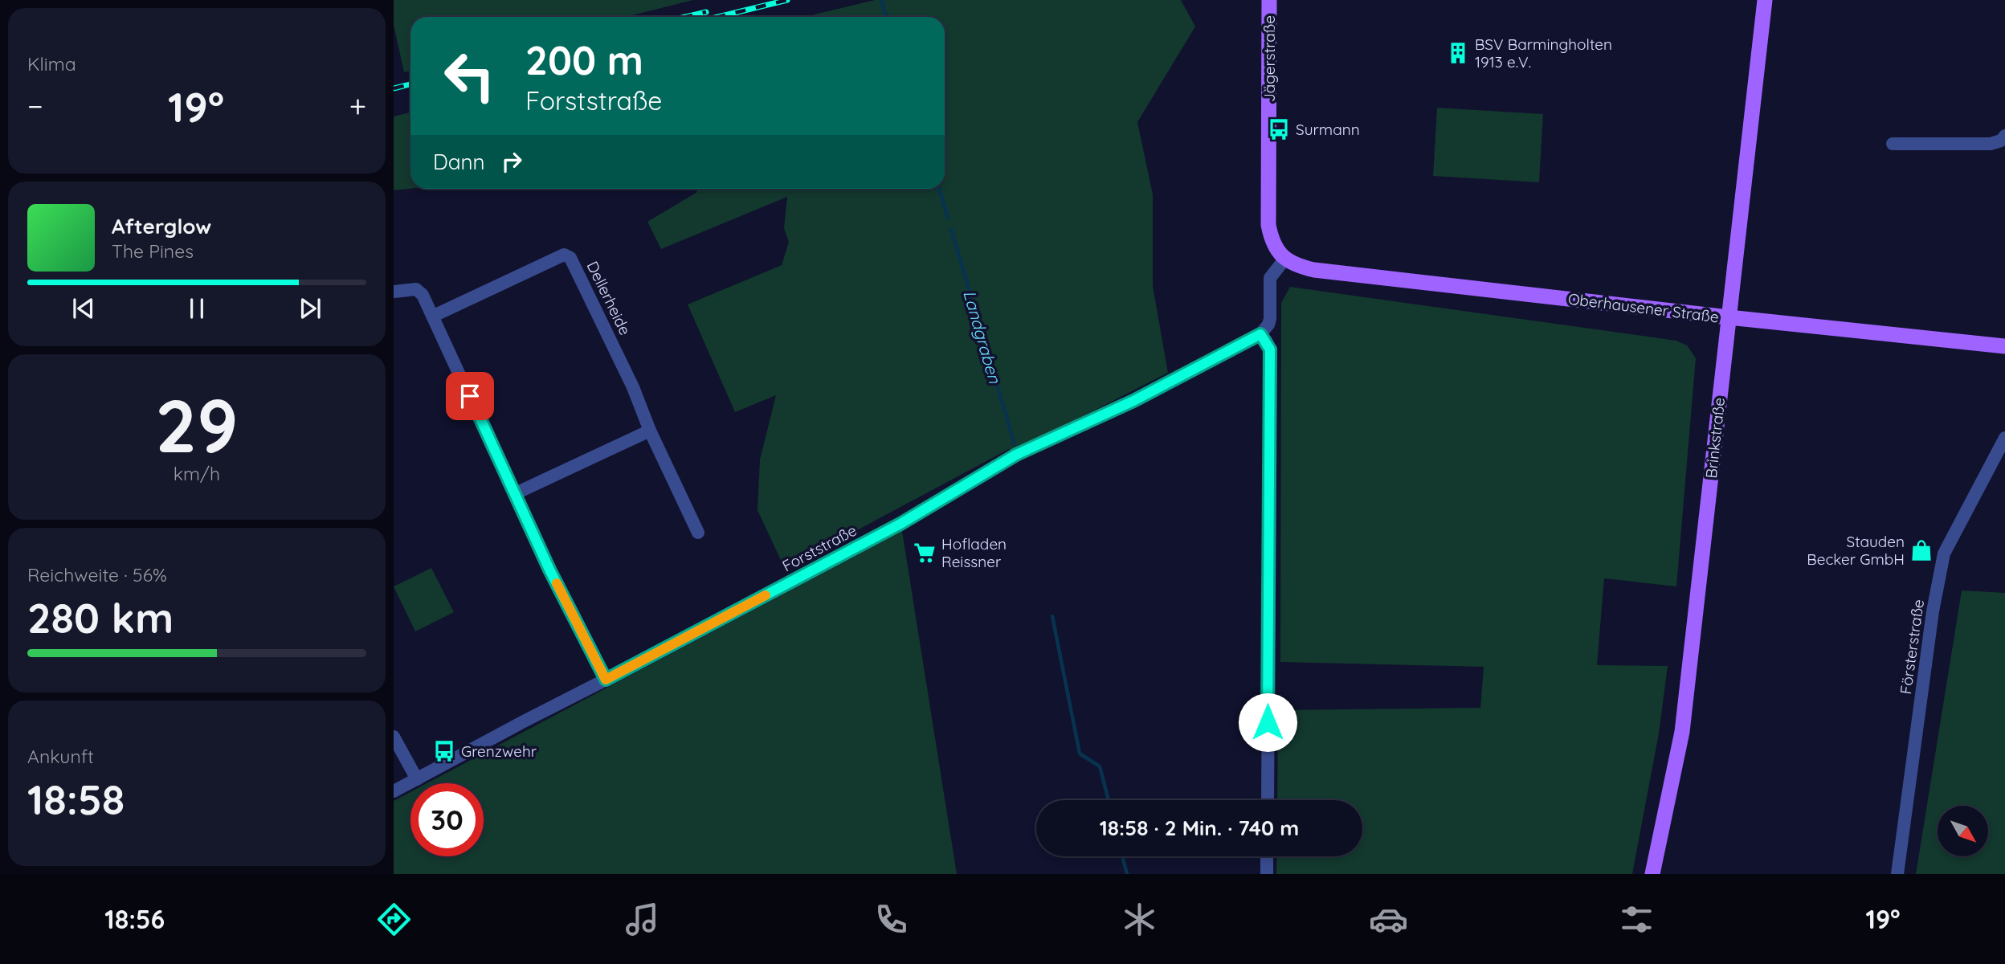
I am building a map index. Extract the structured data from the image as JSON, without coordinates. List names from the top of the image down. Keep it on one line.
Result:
{"streets":{"main road":["Jägerstraße","Oberhausener Straße","Brinkstraße"],"street":["Dellerheide","Forststraße","Försterstraße"]},"crossings":[["Jägerstraße","Oberhausener Straße"],["Oberhausener Straße","Brinkstraße"]],"water":["Landgraben"],"places":{"building":["BSV Barmingholten 1913 e.V."],"bus stop":["Surmann","Grenzwehr"],"shop":["Stauden Becker GmbH"],"supermarket":["Hofladen Reissner"]},"north":"bottom right","page":{"tile":["Klima",["29","km/h"],["Reichweite · 56%","280 km"],["Ankunft","18:58"]],"turn":["200 m","Forststraße"],"heat":["−","19°","+"],"then":"Dann","song":["Afterglow","The Pines"],"limit":"30","trip":"18:58 · 2 Min. · 740 m","tabs":["18:56","19°"]}}
